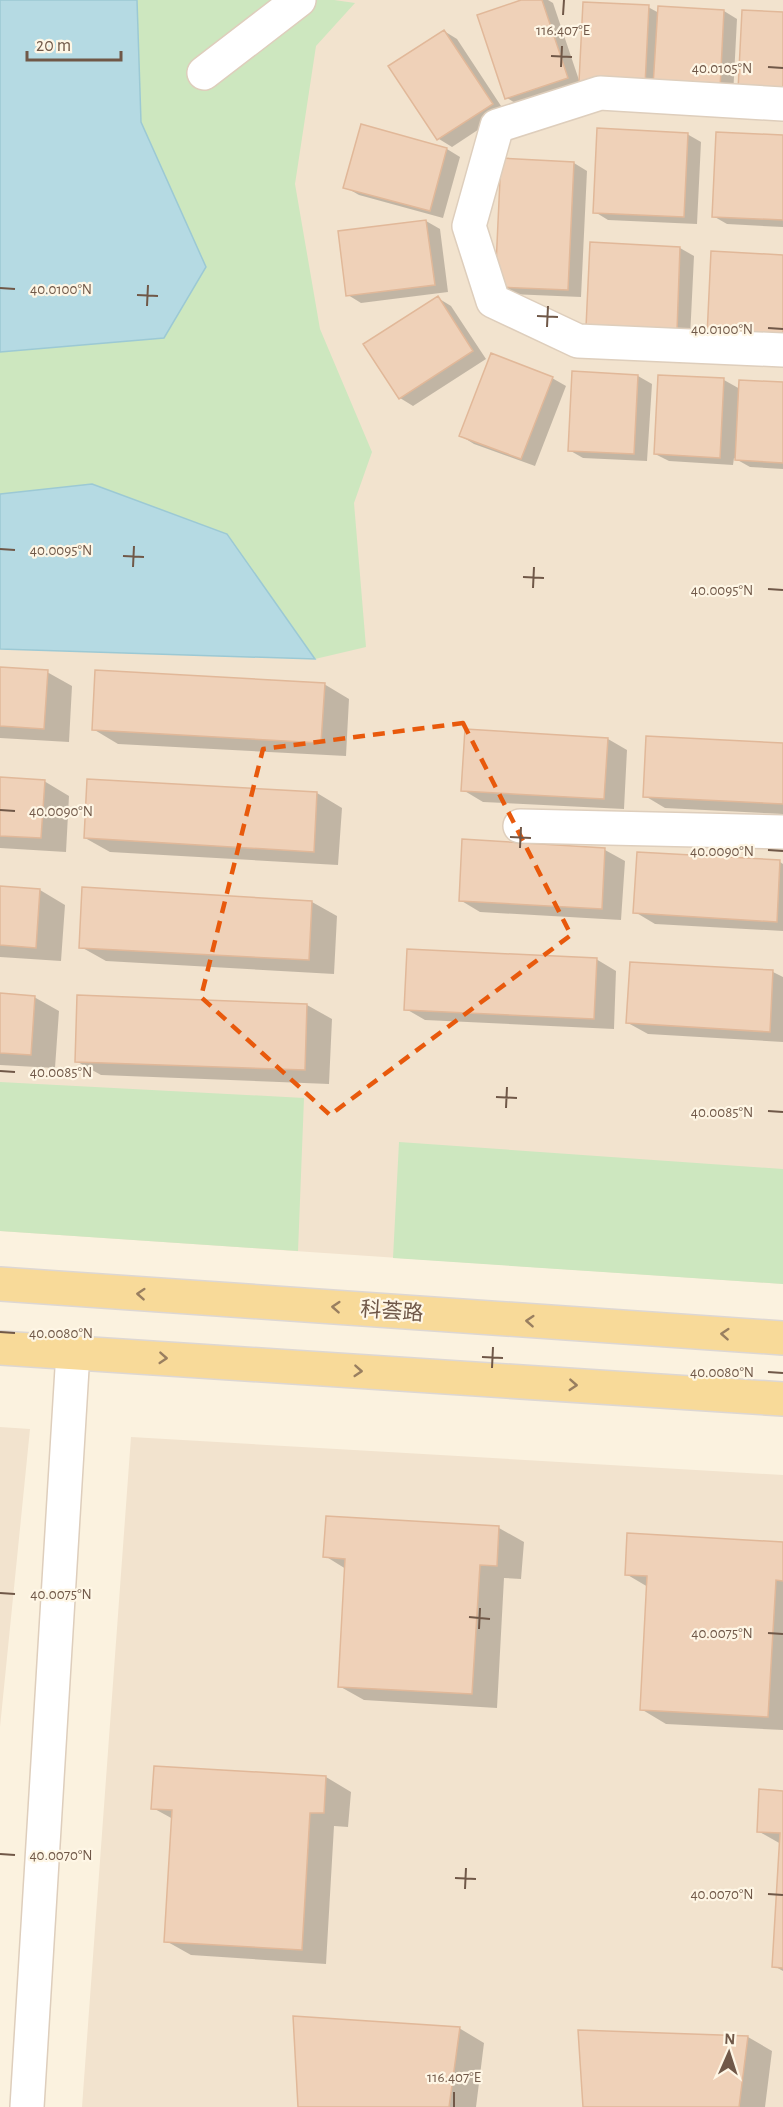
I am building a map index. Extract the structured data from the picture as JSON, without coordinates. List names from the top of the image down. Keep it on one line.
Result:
{"streets":{"main road":["科荟路"]},"scale_bar":"20 m","north":"top","coordinates":["116.407°E","40.0105°N","40.0100°N","40.0095°N","40.0090°N","40.0085°N","40.0080°N","40.0075°N","40.0070°N"]}
